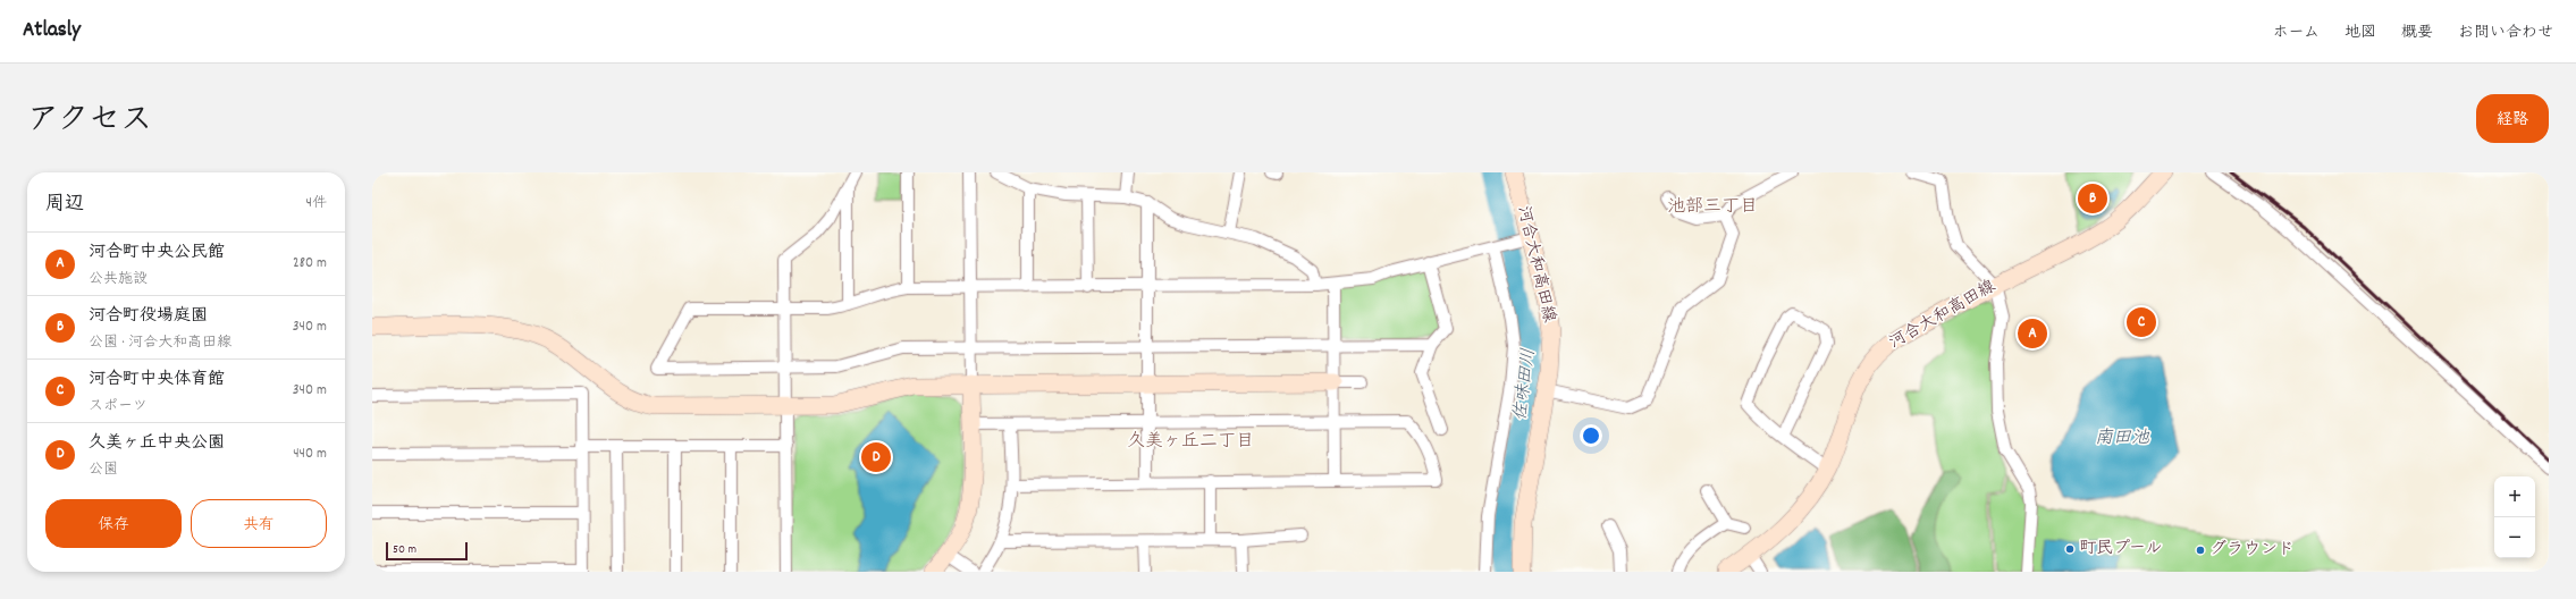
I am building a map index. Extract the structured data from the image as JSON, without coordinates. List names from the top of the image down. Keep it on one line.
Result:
{"streets":{"street":["河合大和高田線"]},"districts":["池部三丁目","久美ヶ丘二丁目"],"water":["佐味田川","南田池"],"places":["町民プール","グラウンド"],"scale_bar":"50 m","page":{"header":"Atlasly","nav":["ホーム","地図","概要","お問い合わせ"],"title":"アクセス","buttons":["経路",["保存","共有"]],"heading":["周辺","4件"],"pins":["B","C","A","D"],"list":[{"mark":"A","name":"河合町中央公民館","note":"公共施設","value":"280 m"},{"mark":"B","name":"河合町役場庭園","note":"公園 · 河合大和高田線","value":"340 m"},{"mark":"C","name":"河合町中央体育館","note":"スポーツ","value":"340 m"},{"mark":"D","name":"久美ヶ丘中央公園","note":"公園","value":"440 m"}],"map_buttons":["+","−"],"scale":"50 m"}}
